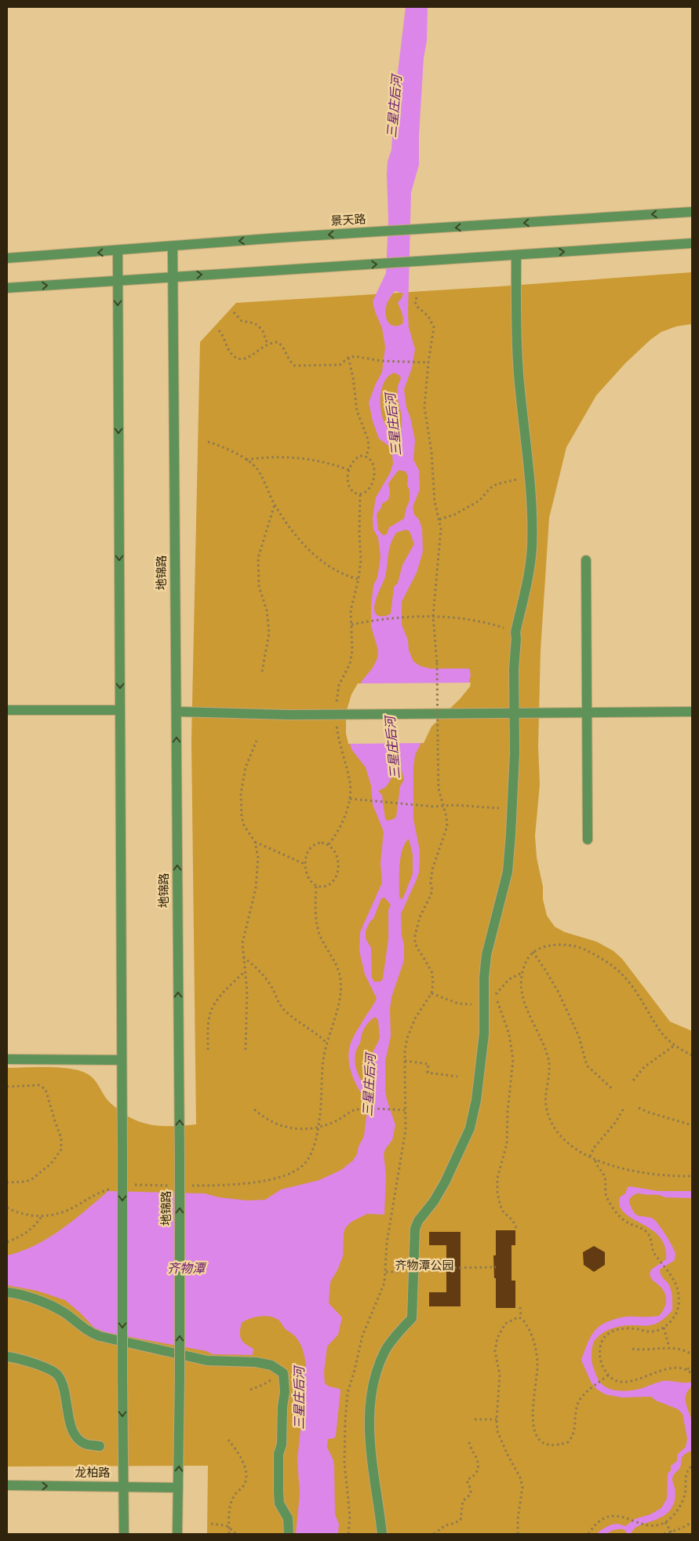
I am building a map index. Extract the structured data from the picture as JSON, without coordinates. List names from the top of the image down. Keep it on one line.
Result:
{"streets":{"street":["景天路","地锦路","龙柏路"]},"crossings":[["景天路","地锦路"],["地锦路","龙柏路"]],"one_way":["龙柏路"],"water":["三星庄后河","齐物潭"],"parks":["齐物潭公园"]}
